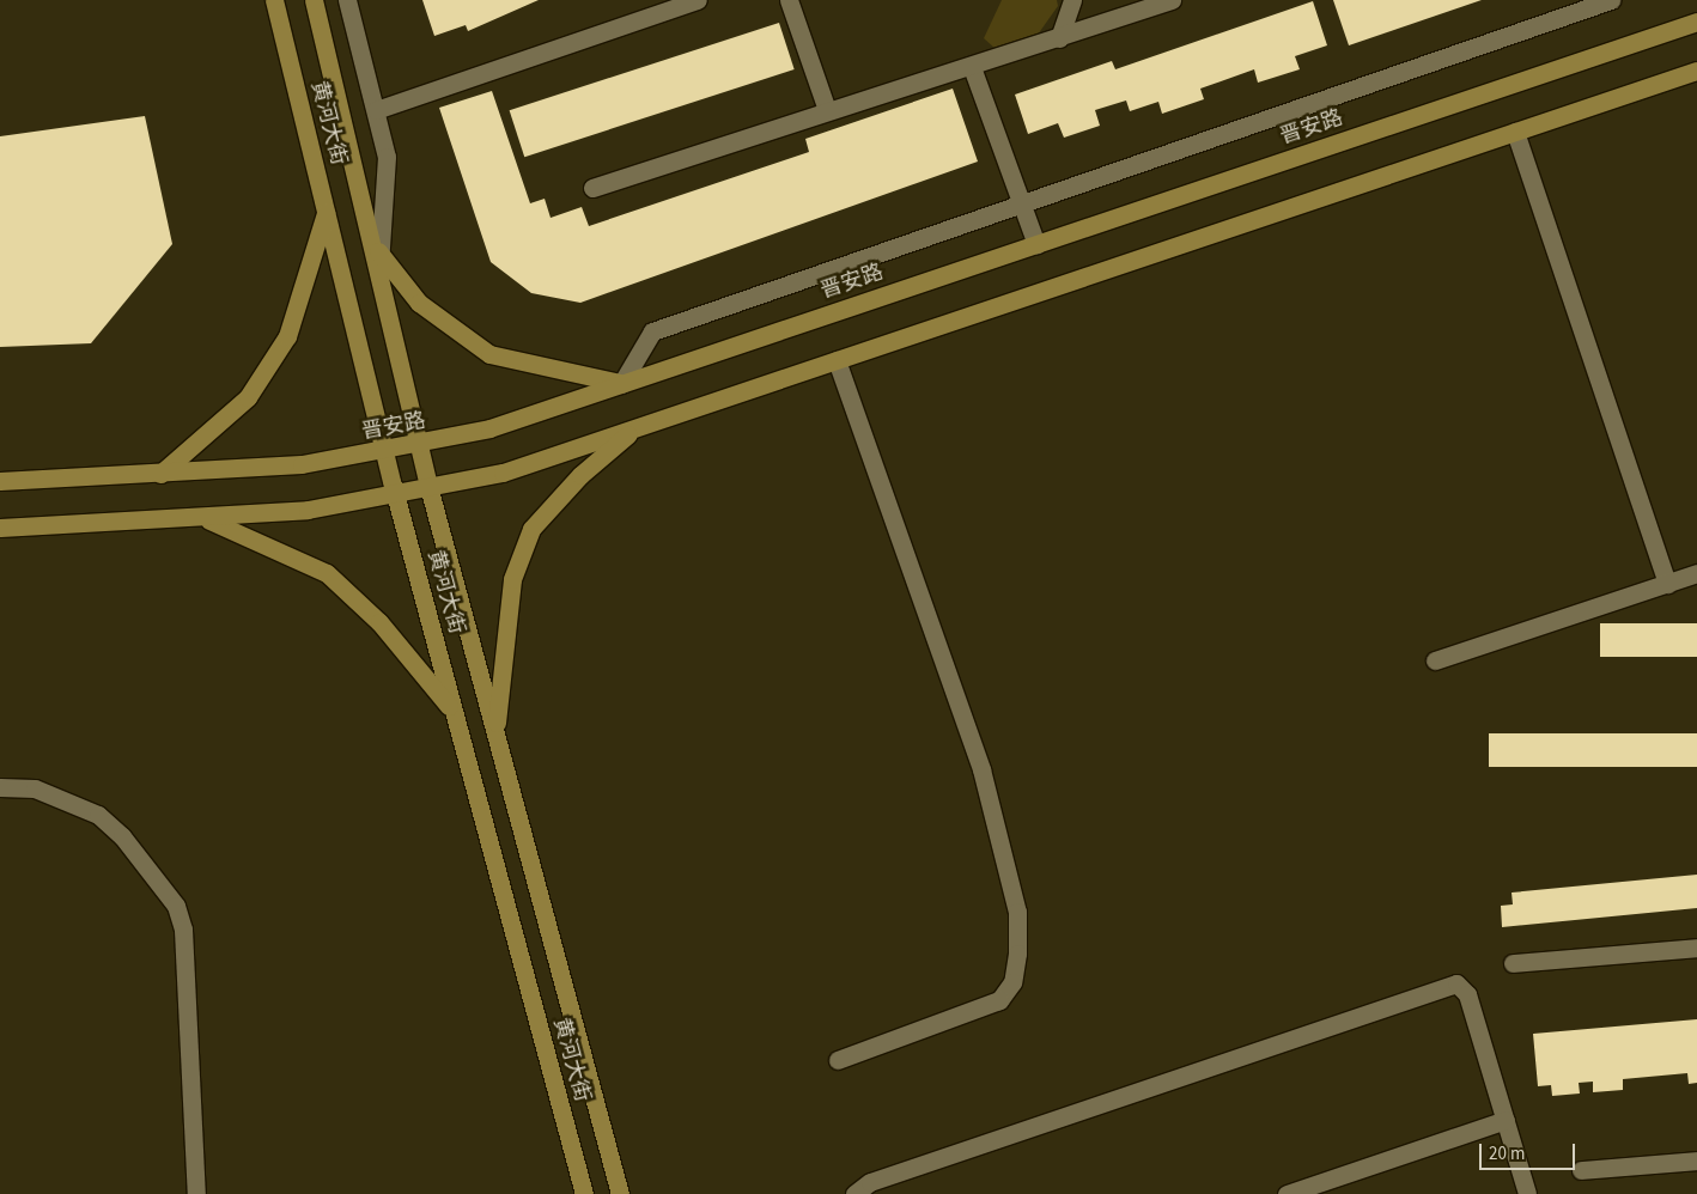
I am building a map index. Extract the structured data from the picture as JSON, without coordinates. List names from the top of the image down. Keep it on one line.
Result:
{"streets":{"main road":["黄河大街","晋安路"]},"crossings":[["黄河大街","晋安路"]],"scale_bar":"20 m"}
